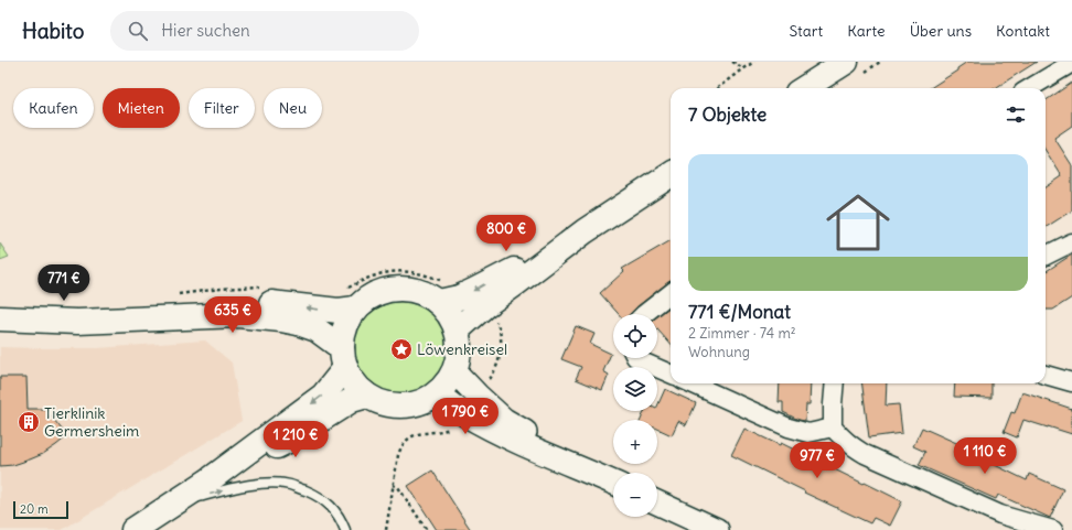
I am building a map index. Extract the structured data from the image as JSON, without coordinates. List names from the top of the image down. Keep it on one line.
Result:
{"places":{"place":["Löwenkreisel"],"building":["Tierklinik Germersheim"]},"scale_bar":"20 m","page":{"header":"Habito","search":"Hier suchen","nav":["Start","Karte","Über uns","Kontakt"],"chip":["Kaufen","Mieten","Filter","Neu"],"heading":"7 Objekte","list":[{"name":"771 €/Monat","note":"2 Zimmer · 74 m² · Wohnung"}],"price":["800 €","771 €","635 €","1 790 €","1 210 €","1 110 €","977 €"],"map_buttons":["+","−"],"scale":"20 m"}}
